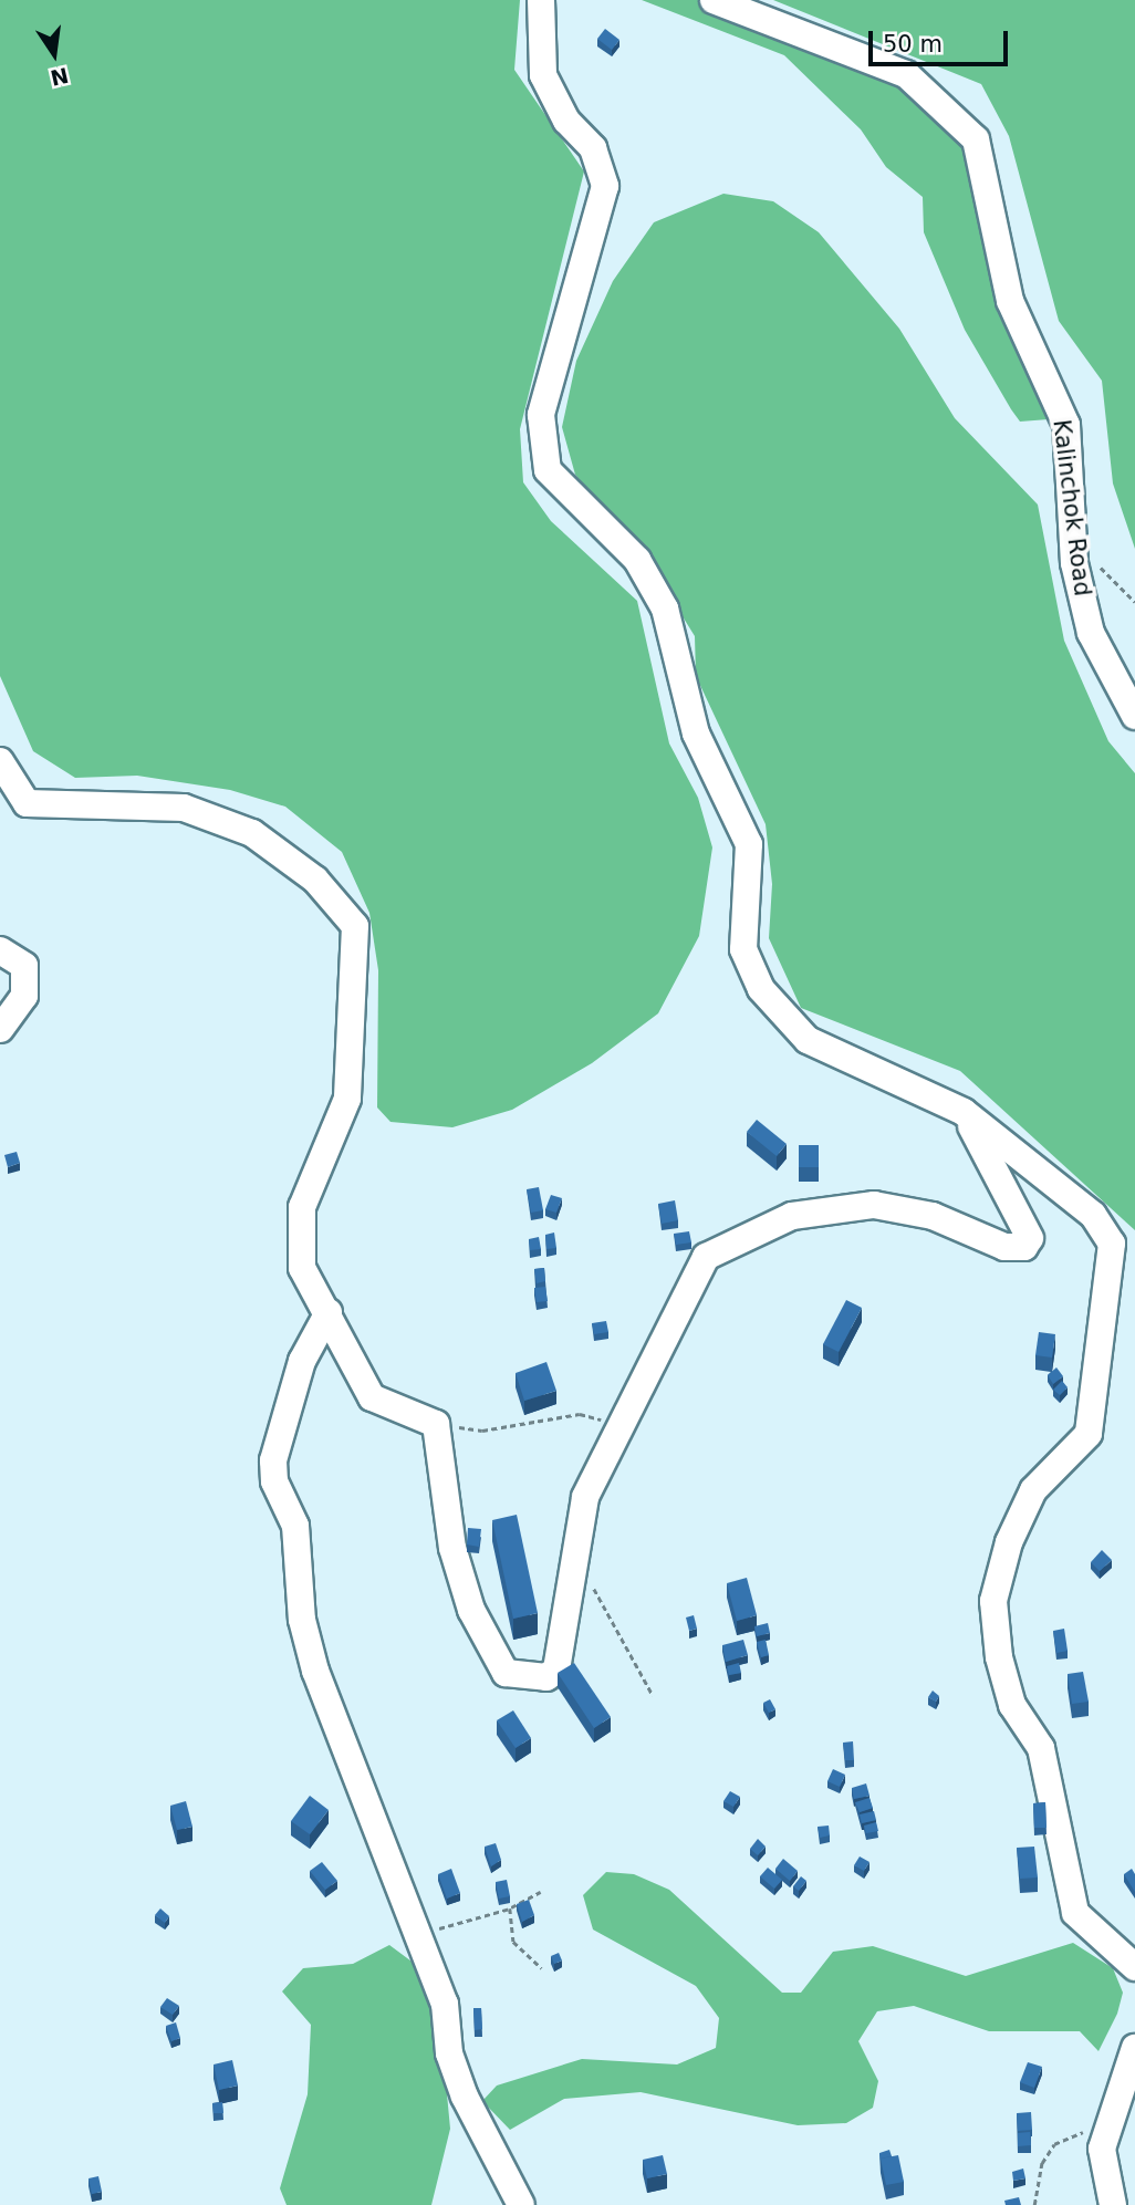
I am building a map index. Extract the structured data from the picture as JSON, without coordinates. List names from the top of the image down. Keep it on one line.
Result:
{"streets":{"street":["Kalinchok Road"]},"scale_bar":"50 m","north":"bottom"}
